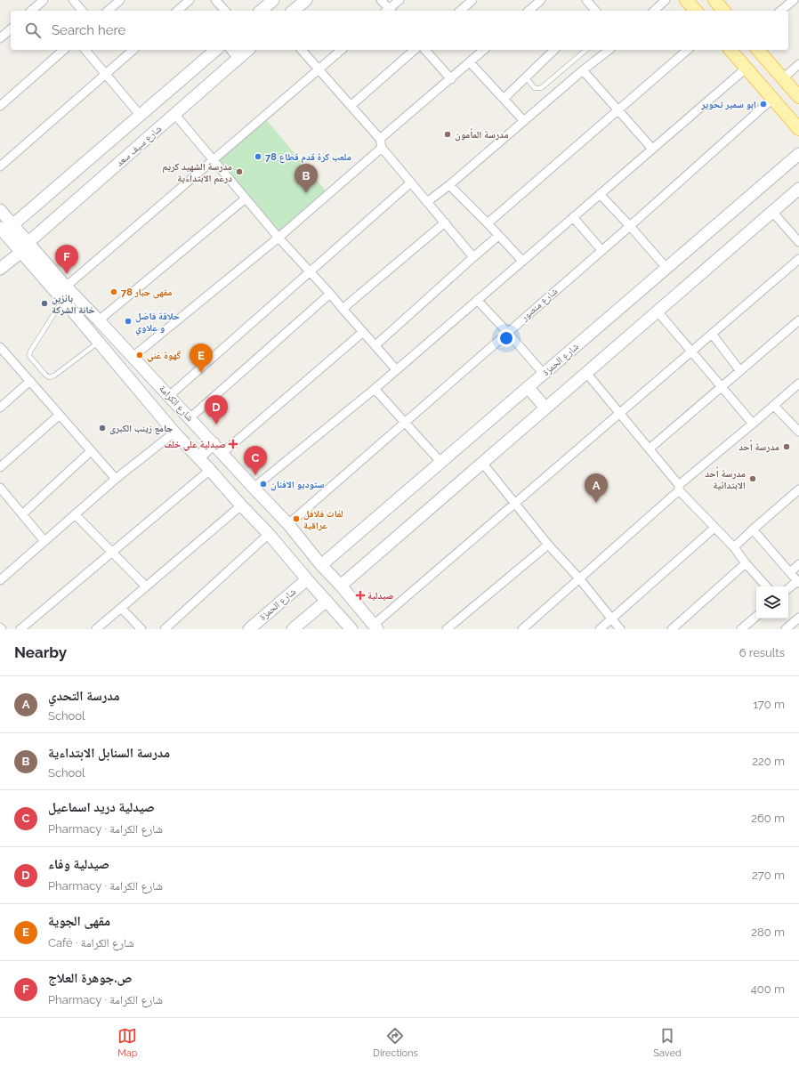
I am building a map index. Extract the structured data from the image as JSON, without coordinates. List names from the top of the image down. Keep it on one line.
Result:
{"streets":{"street":["شارع سيف سعد","شارع منصور","شارع الحمزة","شارع الكرامة"]},"crossings":[["شارع سيف سعد","شارع الكرامة"],["شارع منصور","شارع الكرامة"],["شارع الحمزة","شارع الكرامة"]],"places":{"other":["ابو سمير تحوير","مدرسة المأمون","ملعب كرة قدم قطاع 78","مدرسة الشهيد كريم درعم الابتداءية","مقهى جبار 78","بانزين خانة الشركة","حلاقة فاضل و علاوي","گهوة غني","جامع زينب الكبرى","مدرسة أحد","مدرسة أحد الابتدائية","ستوديو الافنان","لفات فلافل عراقية"],"health":["صيدلية علي خلف","صيدلية"]},"page":{"search":"Search here","pins":["B","F","E","D","C","A"],"heading":["Nearby","6 results"],"list":[{"mark":"A","name":"مدرسة التحدي","note":"School","value":"170 m"},{"mark":"B","name":"مدرسة السنابل الابتداءية","note":"School","value":"220 m"},{"mark":"C","name":"صيدلية دريد اسماعيل","note":"Pharmacy · شارع الكرامة","value":"260 m"},{"mark":"D","name":"صيدلية وفاء","note":"Pharmacy · شارع الكرامة","value":"270 m"},{"mark":"E","name":"مقهى الجوية","note":"Café · شارع الكرامة","value":"280 m"},{"mark":"F","name":"ص.جوهرة العلاج","note":"Pharmacy · شارع الكرامة","value":"400 m"}],"nav":["Map","Directions","Saved"]}}
